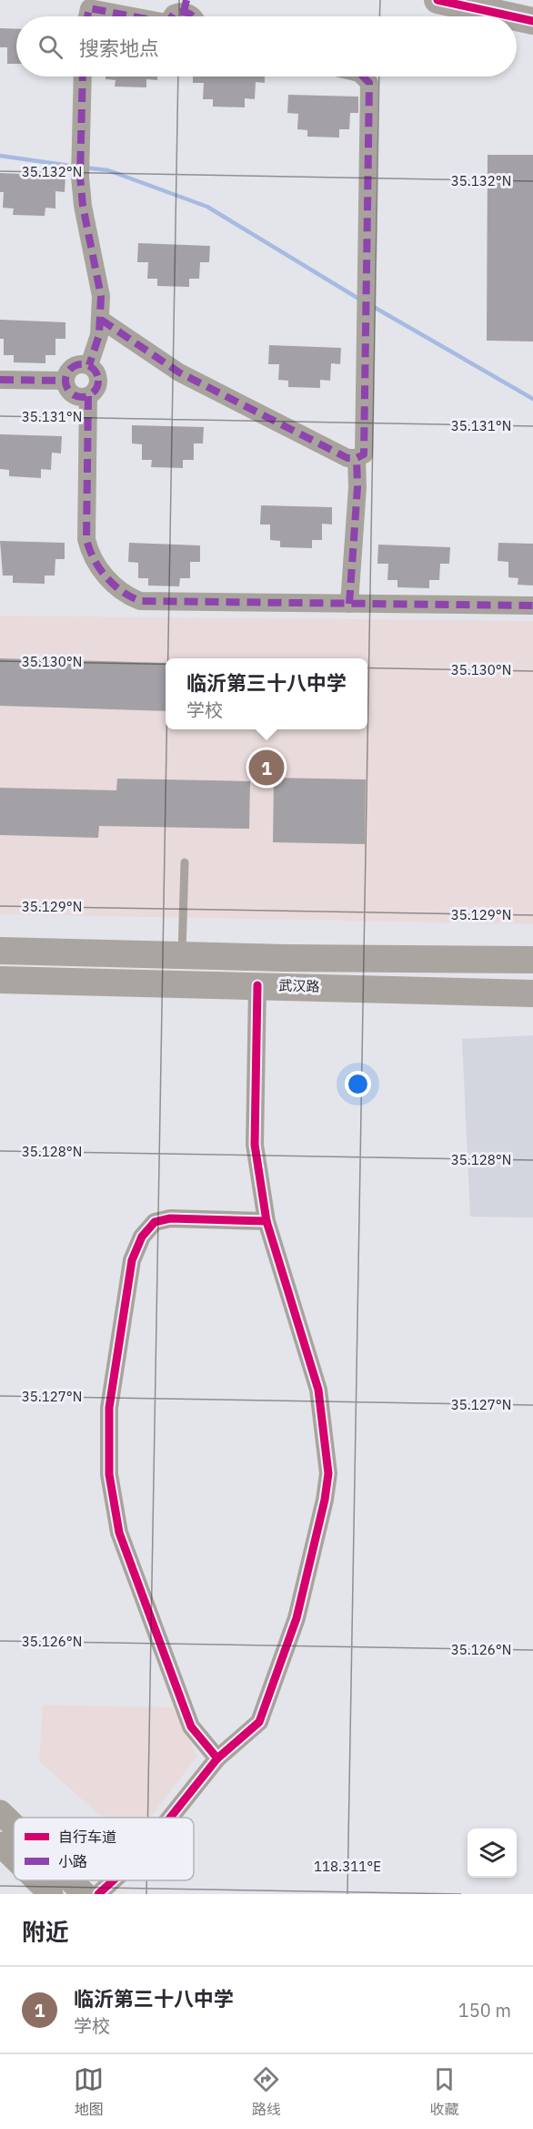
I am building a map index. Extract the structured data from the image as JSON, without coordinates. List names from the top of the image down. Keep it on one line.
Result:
{"streets":{"main road":["武汉路"]},"legend":["自行车道","小路"],"page":{"search":"搜索地点","popup":["临沂第三十八中学","学校"],"pins":"1","heading":"附近","list":[{"mark":"1","name":"临沂第三十八中学","note":"学校","value":"150 m"}],"nav":["地图","路线","收藏"]},"coordinates":["35.132°N","35.131°N","35.130°N","35.129°N","35.128°N","35.127°N","35.126°N","118.311°E"]}
